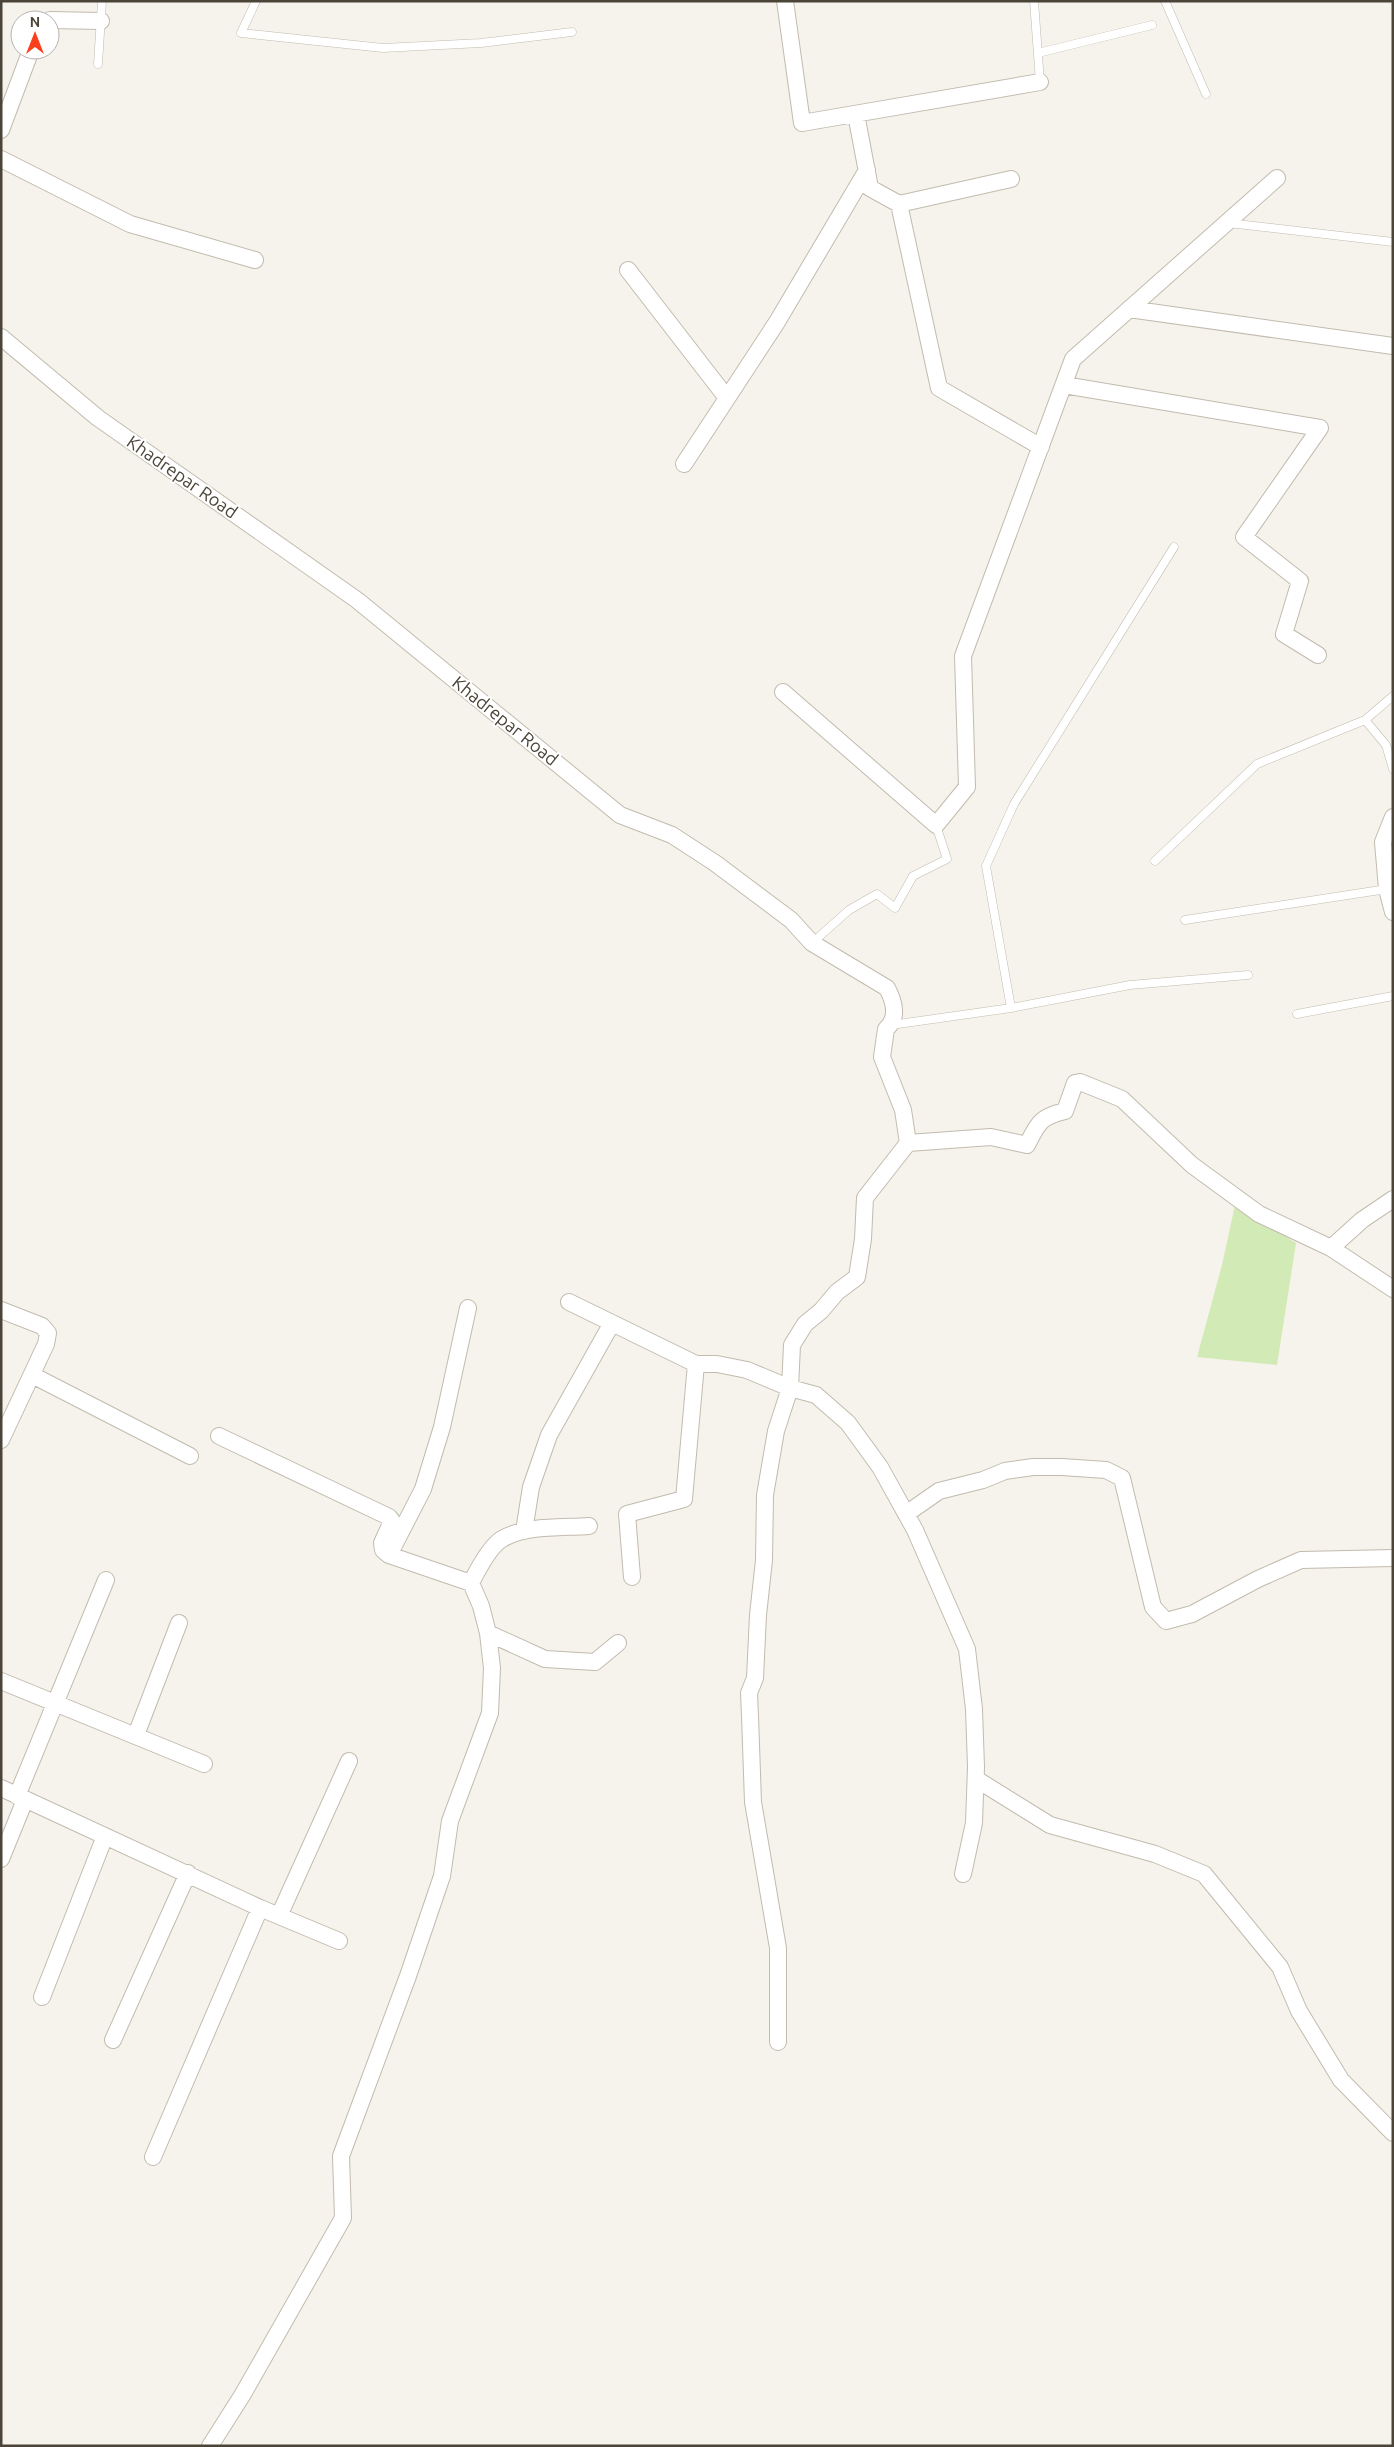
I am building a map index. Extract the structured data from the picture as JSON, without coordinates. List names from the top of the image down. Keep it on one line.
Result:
{"streets":{"street":["Khadrepar Road"]},"north":"top"}
